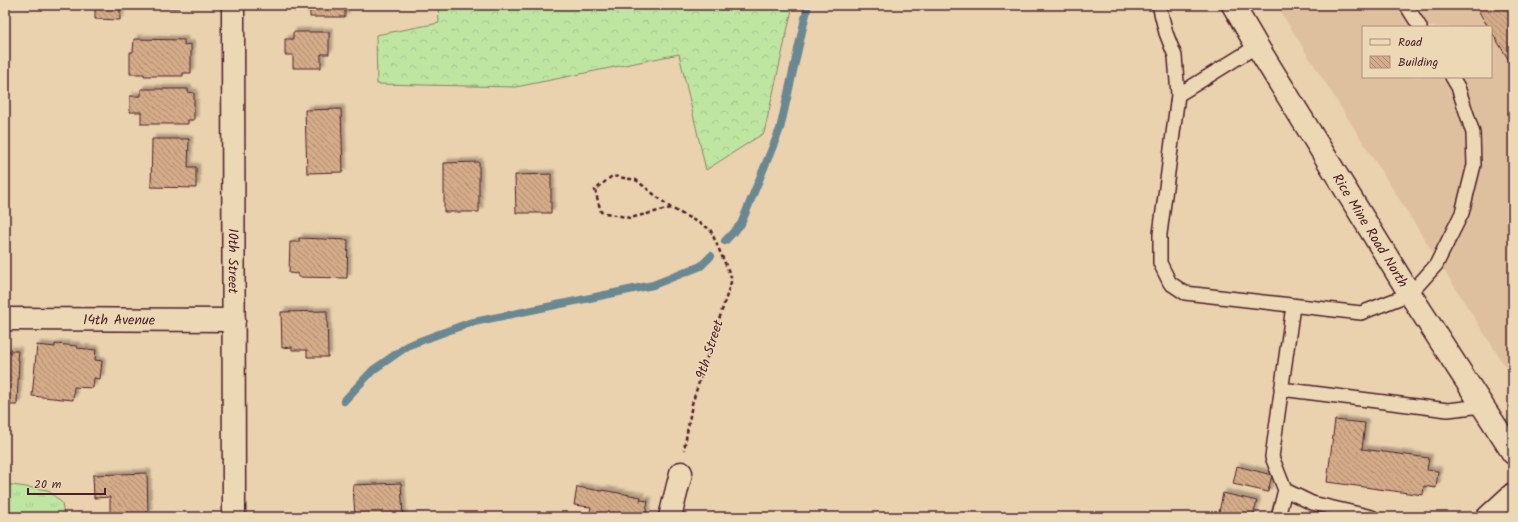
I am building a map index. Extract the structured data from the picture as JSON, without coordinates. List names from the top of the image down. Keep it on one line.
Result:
{"streets":{"street":["Rice Mine Road North","10th Street","14th Avenue"],"path":["9th Street"]},"crossings":[["10th Street","14th Avenue"]],"legend":["Road","Building"],"scale_bar":"20 m"}
